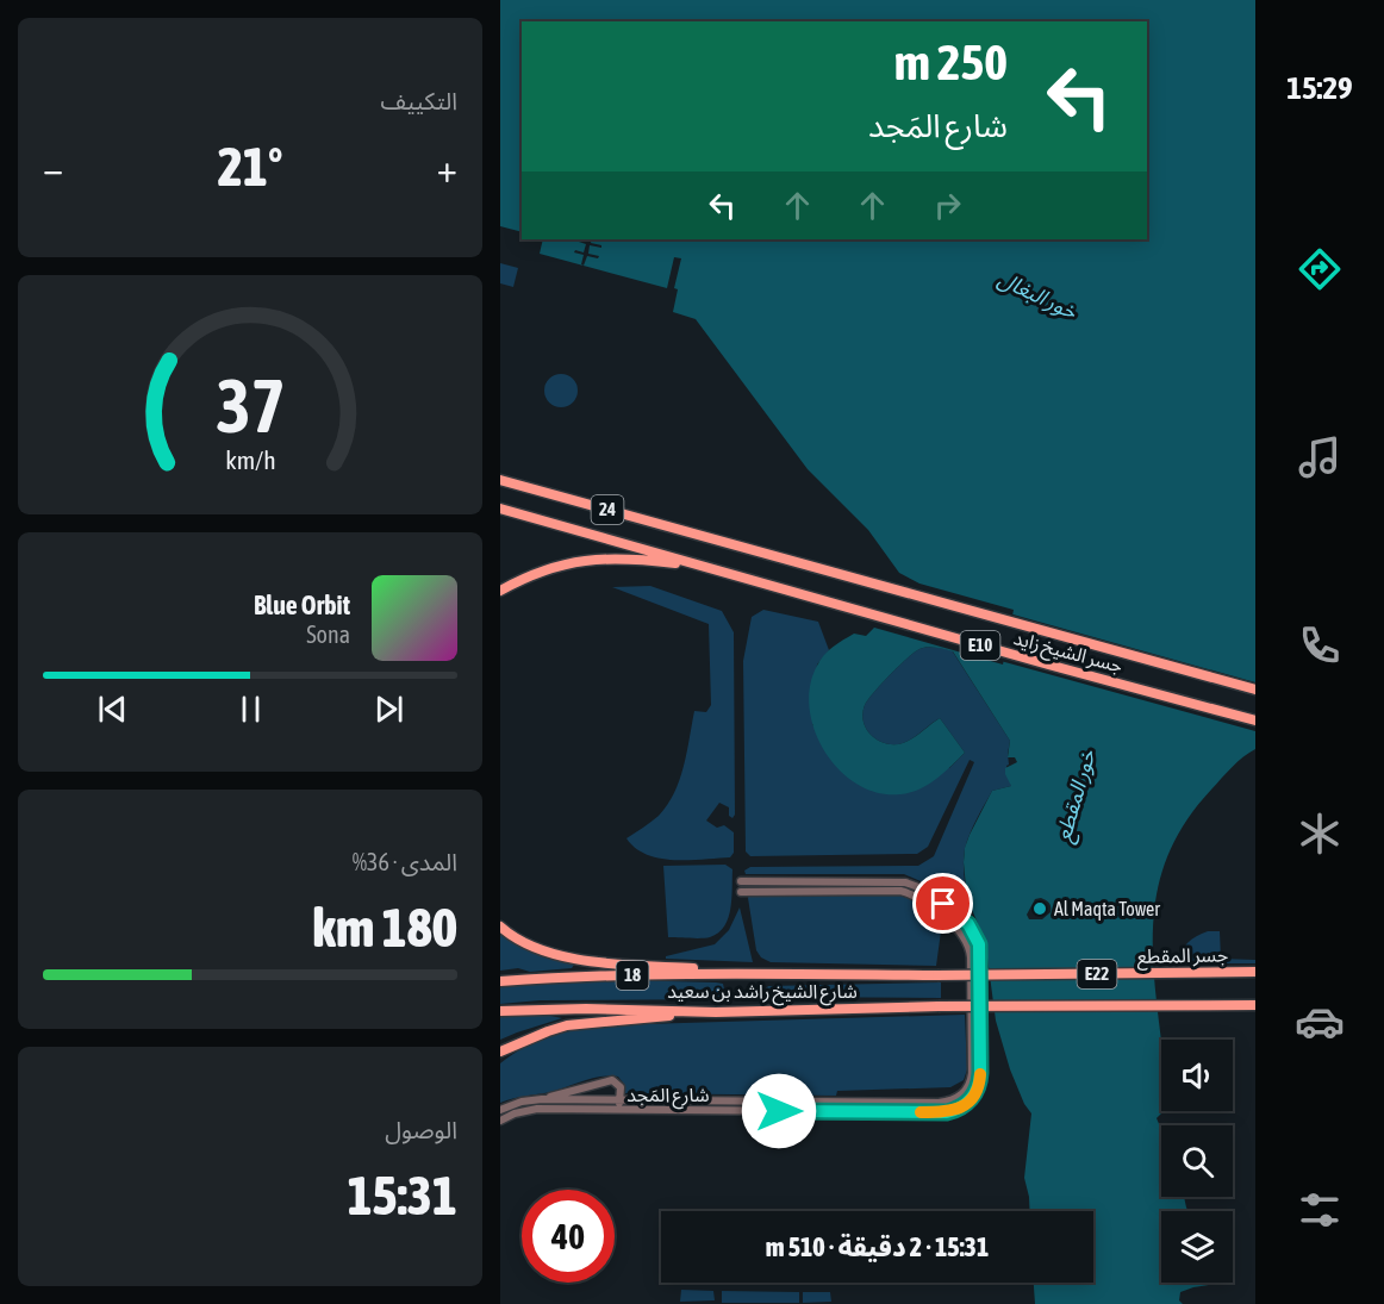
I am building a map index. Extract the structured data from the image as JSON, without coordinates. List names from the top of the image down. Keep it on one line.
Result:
{"streets":{"highway":["24","E10","جسر الشيخ زايد","جسر المقطع","E22","18","شارع الشيخ راشد بن سعيد"],"street":["شارع المَجد"]},"crossings":[["24","جسر الشيخ زايد"],["جسر المقطع","شارع الشيخ راشد بن سعيد"],["E22","شارع الشيخ راشد بن سعيد"]],"water":["خور البغال","خور المقطع"],"places":["Al Maqta Tower"],"page":{"tabs":"15:29","tile":["التكييف",["المدى · 36%","180 km"],["الوصول","15:31"]],"turn":["250 m","شارع المَجد"],"heat":["−","21°","+"],"song":["Blue Orbit","Sona"],"limit":"40","trip":"15:31 · 2 دقيقة · 510 m","gauge":["37","km/h"]}}
